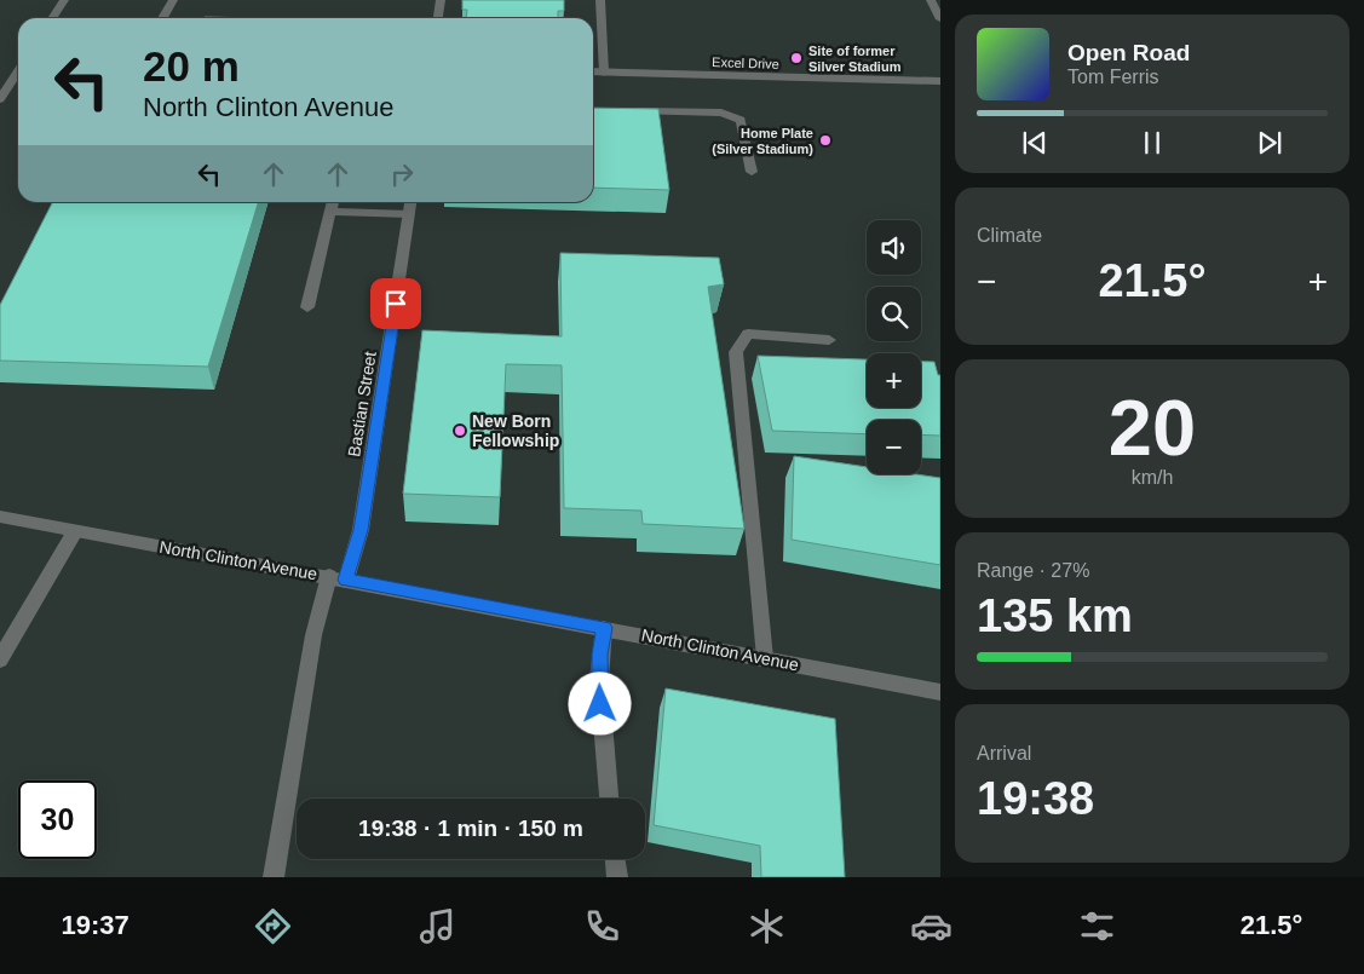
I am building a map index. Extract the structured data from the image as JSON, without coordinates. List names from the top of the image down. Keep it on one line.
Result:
{"streets":{"street":["Excel Drive","Bastian Street","North Clinton Avenue"]},"crossings":[["Bastian Street","North Clinton Avenue"]],"places":["Site of former Silver Stadium","Home Plate (Silver Stadium)","New Born Fellowship"],"page":{"turn":["20 m","North Clinton Avenue"],"song":["Open Road","Tom Ferris"],"tile":["Climate",["20","km/h"],["Range · 27%","135 km"],["Arrival","19:38"]],"map_buttons":["+","−"],"heat":["−","21.5°","+"],"limit":"30","trip":"19:38 · 1 min · 150 m","tabs":["19:37","21.5°"]}}
